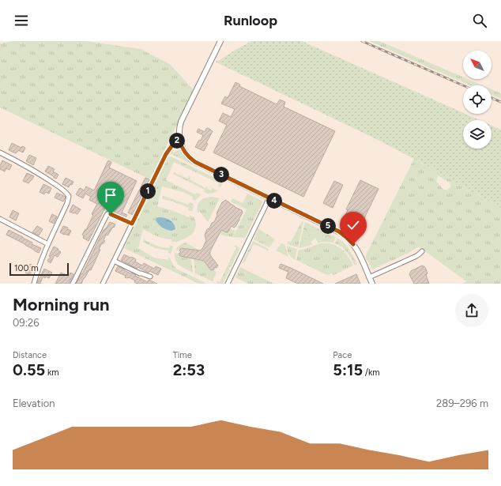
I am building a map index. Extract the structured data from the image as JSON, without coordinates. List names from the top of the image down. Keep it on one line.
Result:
{"scale_bar":"100 m","north":"top left","page":{"header":"Runloop","pins":["2","3","1","4","5"],"scale":"100 m","heading":["Morning run","09:26"],"stats":[["Distance","0.55 km"],["Time","2:53"],["Pace","5:15 /km"]],"chart":["Elevation","289–296 m"]}}
